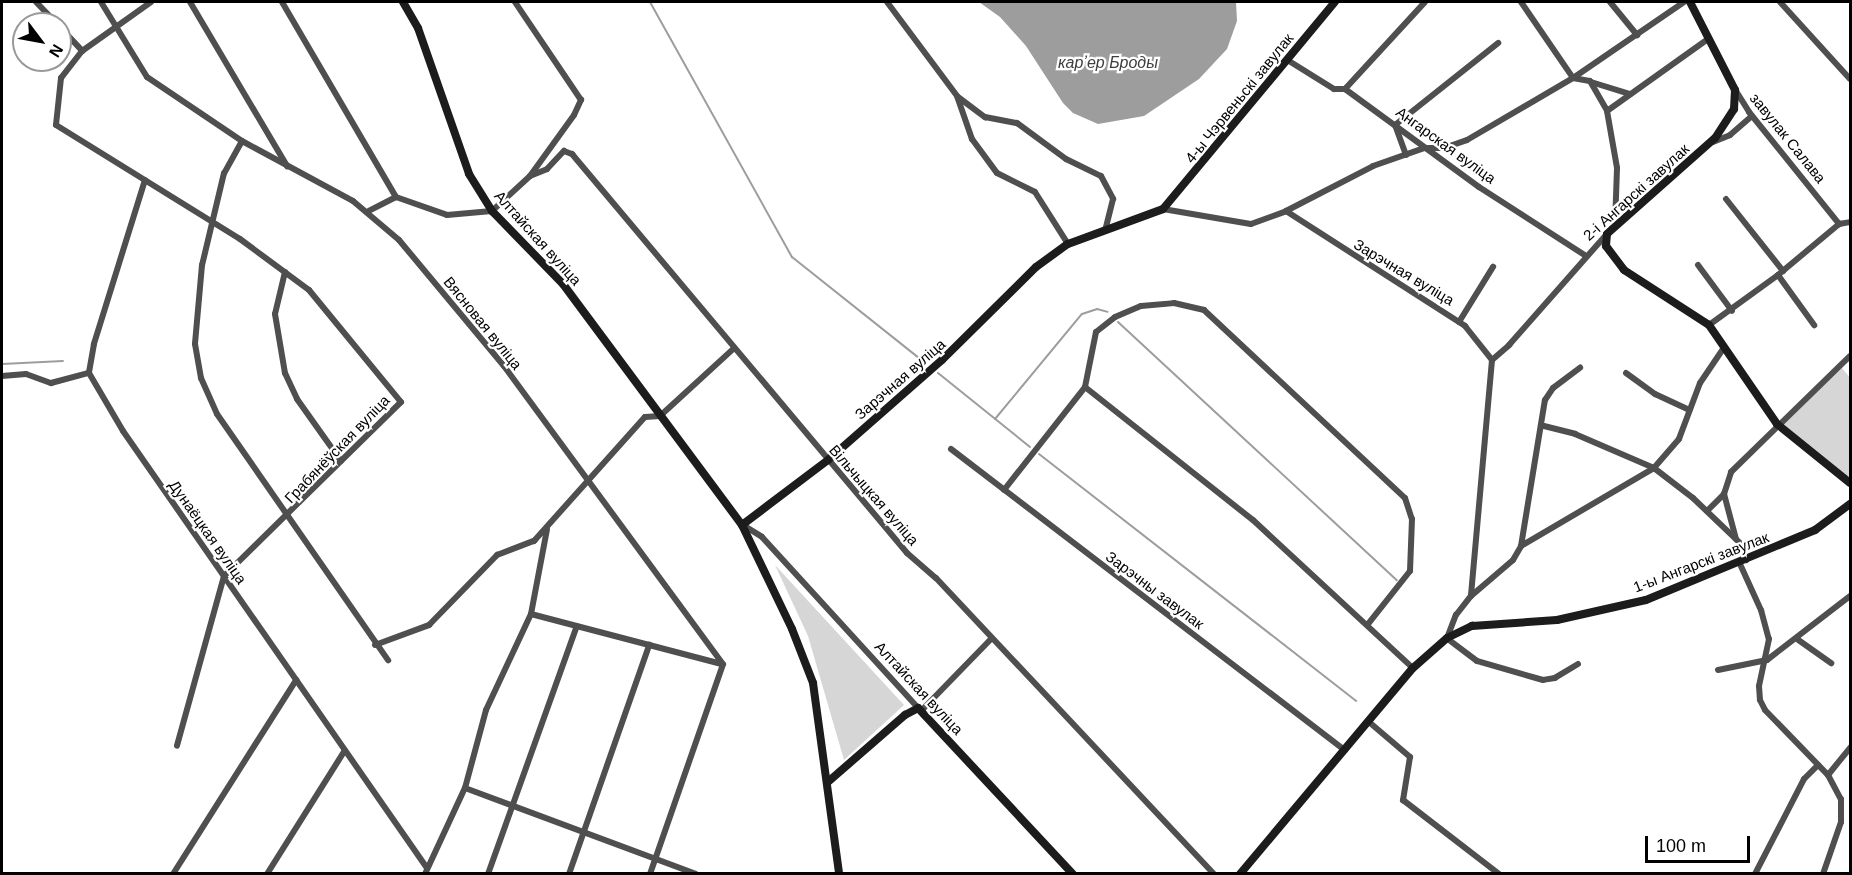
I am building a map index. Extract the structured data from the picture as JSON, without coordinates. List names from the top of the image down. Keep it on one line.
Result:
{"streets":{"street":["4-ы Чэрвеньскі завулак","завулак Салава","Ангарская вуліца","2-і Ангарскі завулак","Алтайская вуліца","Зарэчная вуліца","Вясновая вуліца","Грабянёўская вуліца","Вільчыцкая вуліца","Дунаёцкая вуліца","1-ы Ангарскі завулак","Зарэчны завулак"]},"crossings":[["4-ы Чэрвеньскі завулак","Ангарская вуліца"],["4-ы Чэрвеньскі завулак","Зарэчная вуліца"],["завулак Салава","2-і Ангарскі завулак"],["Ангарская вуліца","2-і Ангарскі завулак"],["2-і Ангарскі завулак","Зарэчная вуліца"],["Алтайская вуліца","Зарэчная вуліца"],["Зарэчная вуліца","Вільчыцкая вуліца"],["Грабянёўская вуліца","Дунаёцкая вуліца"],["1-ы Ангарскі завулак","Зарэчны завулак"]],"water":["карʼер Броды"],"scale_bar":"100 m","north":"bottom right"}
